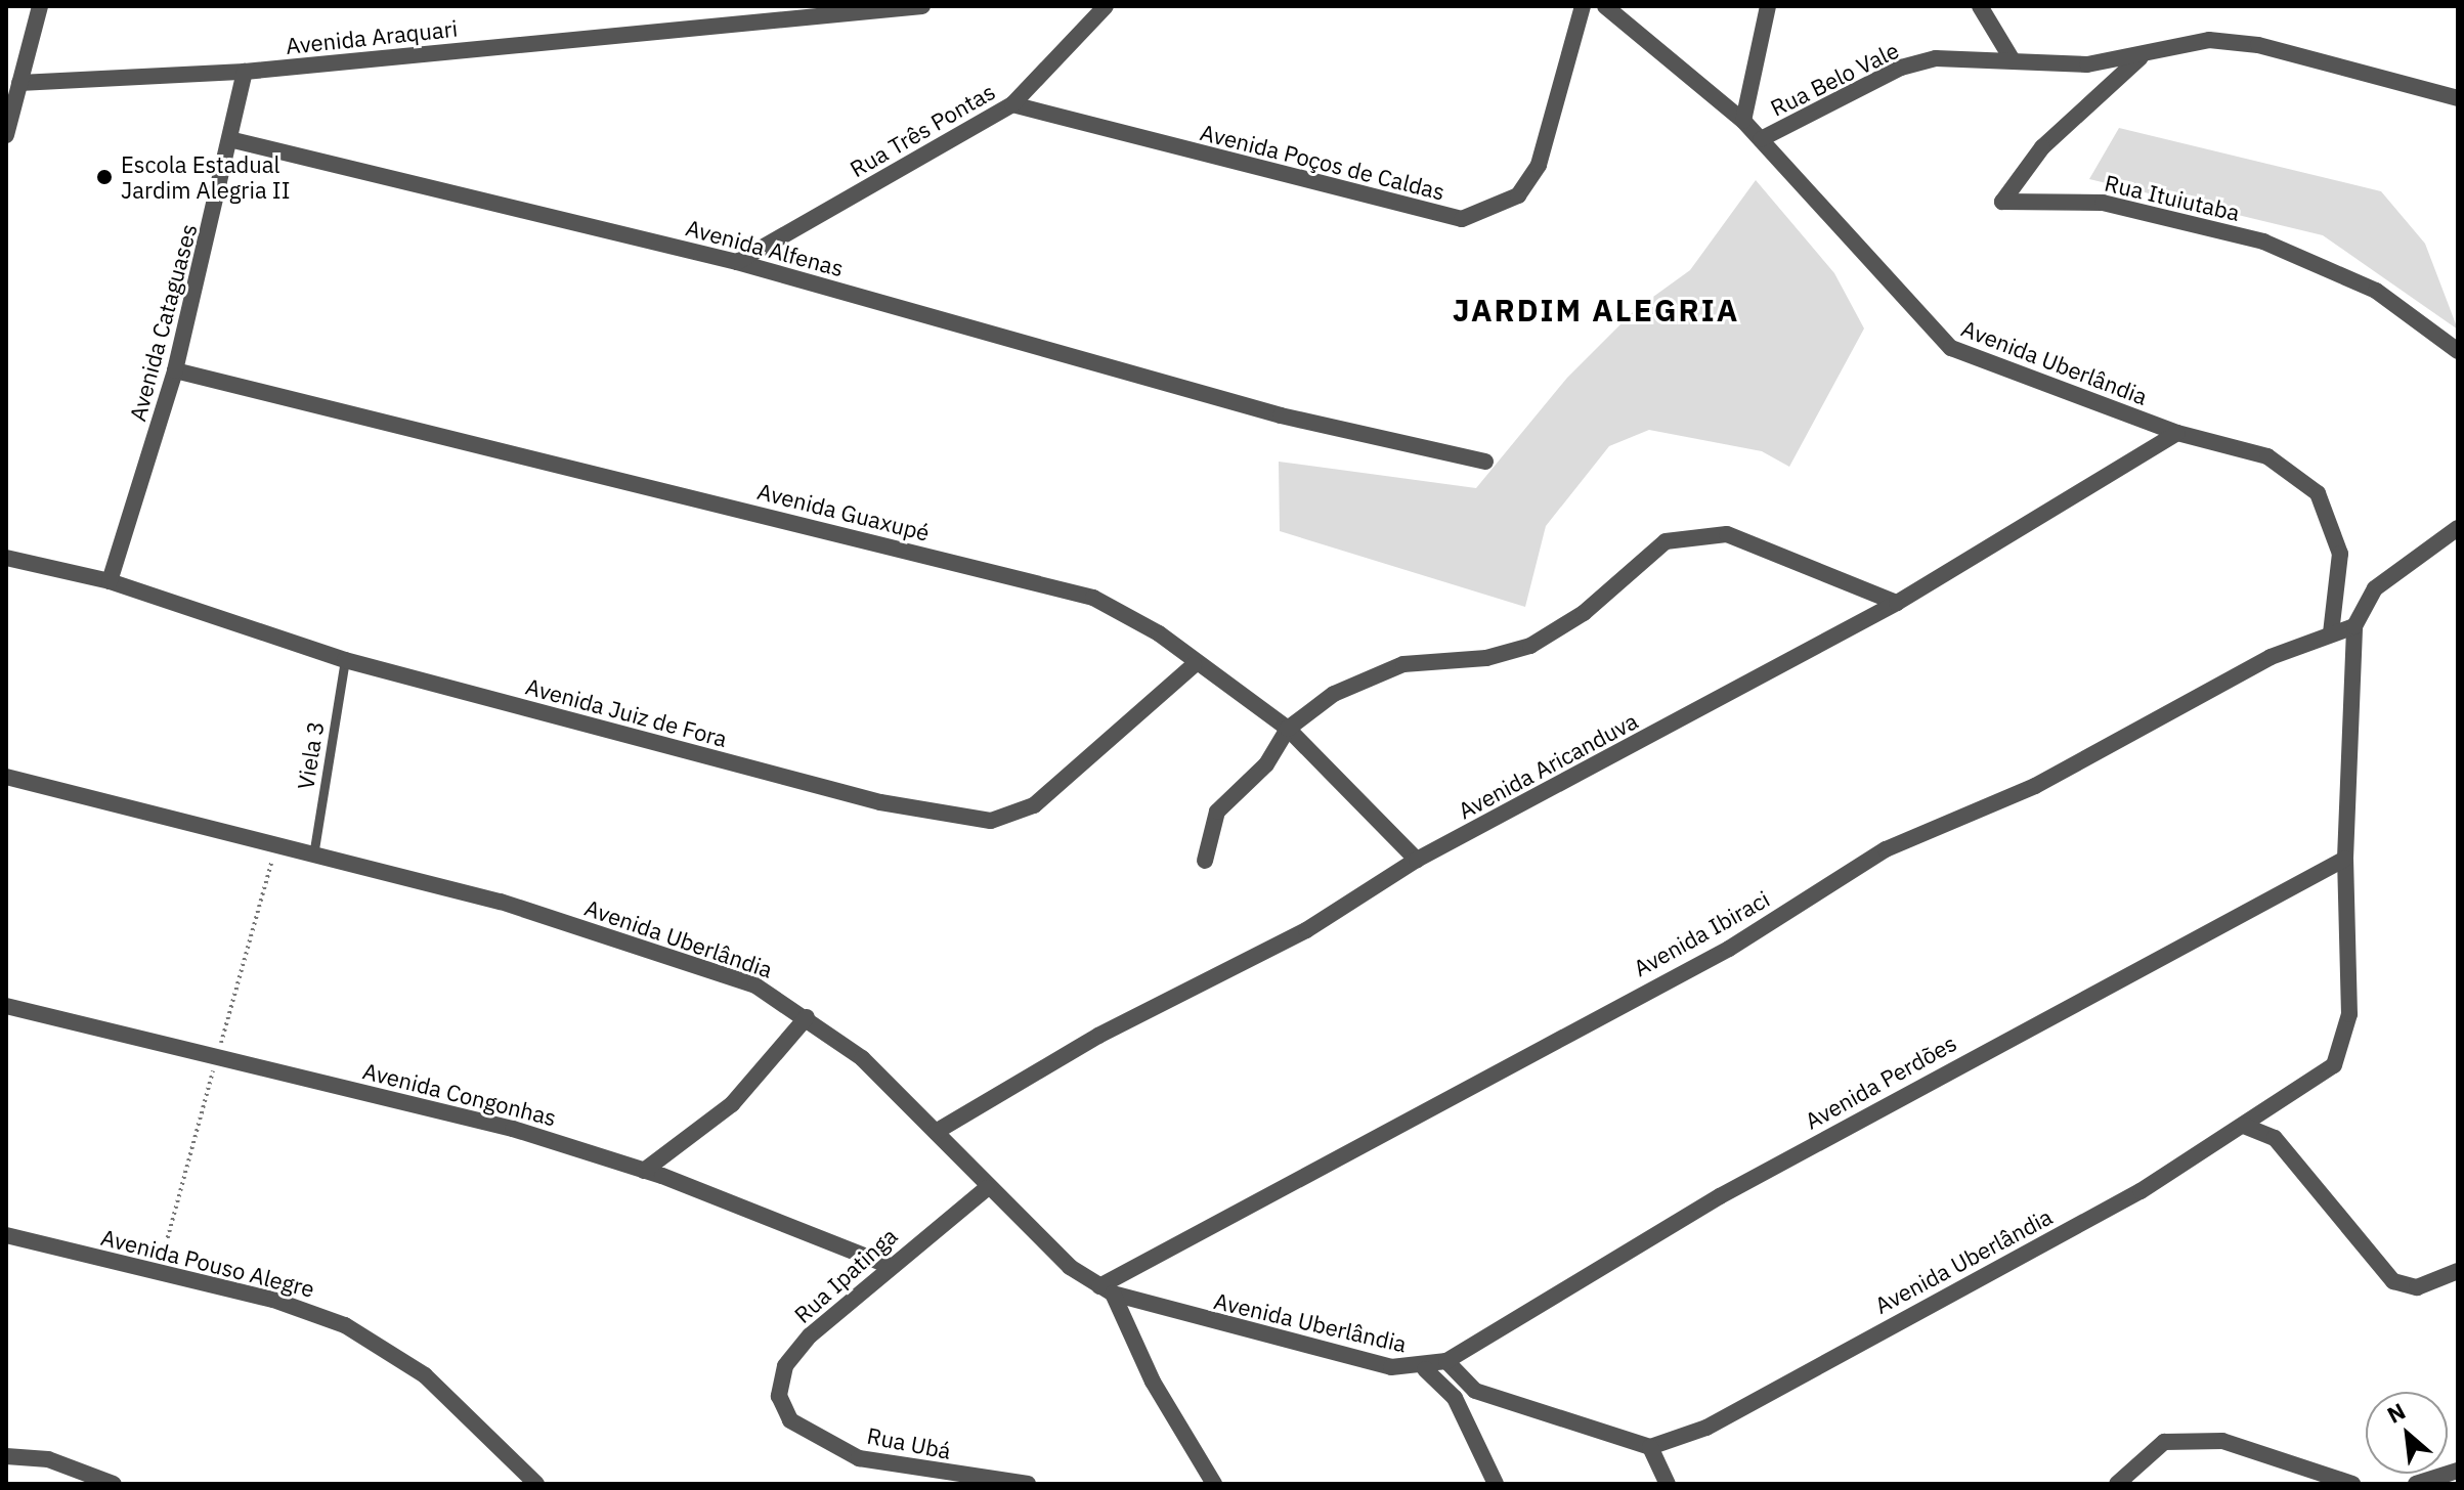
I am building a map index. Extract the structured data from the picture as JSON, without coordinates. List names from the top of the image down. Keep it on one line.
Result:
{"streets":{"street":["Avenida Araquari","Rua Belo Vale","Rua Três Pontas","Avenida Poços de Caldas","Rua Ituiutaba","Avenida Alfenas","Avenida Cataguases","Avenida Uberlândia","Avenida Guaxupé","Avenida Juiz de Fora","Avenida Aricanduva","Avenida Ibiraci","Avenida Perdões","Avenida Congonhas","Avenida Pouso Alegre","Rua Ipatinga","Rua Ubá"],"lane":["Viela 3"]},"crossings":[["Avenida Araquari","Avenida Cataguases"],["Rua Belo Vale","Rua Ituiutaba"],["Rua Belo Vale","Avenida Uberlândia"],["Rua Três Pontas","Avenida Poços de Caldas"],["Rua Três Pontas","Avenida Alfenas"],["Avenida Alfenas","Avenida Cataguases"],["Avenida Cataguases","Avenida Guaxupé"],["Avenida Cataguases","Avenida Juiz de Fora"],["Avenida Uberlândia","Viela 3"],["Avenida Uberlândia","Avenida Aricanduva"],["Avenida Uberlândia","Avenida Ibiraci"],["Avenida Uberlândia","Avenida Perdões"],["Avenida Uberlândia","Rua Ipatinga"],["Avenida Guaxupé","Avenida Juiz de Fora"],["Avenida Guaxupé","Avenida Aricanduva"],["Avenida Juiz de Fora","Viela 3"],["Avenida Congonhas","Rua Ipatinga"],["Rua Ipatinga","Rua Ubá"]],"districts":["JARDIM ALEGRIA"],"places":["Escola Estadual Jardim Alegria II"],"north":"top left"}
